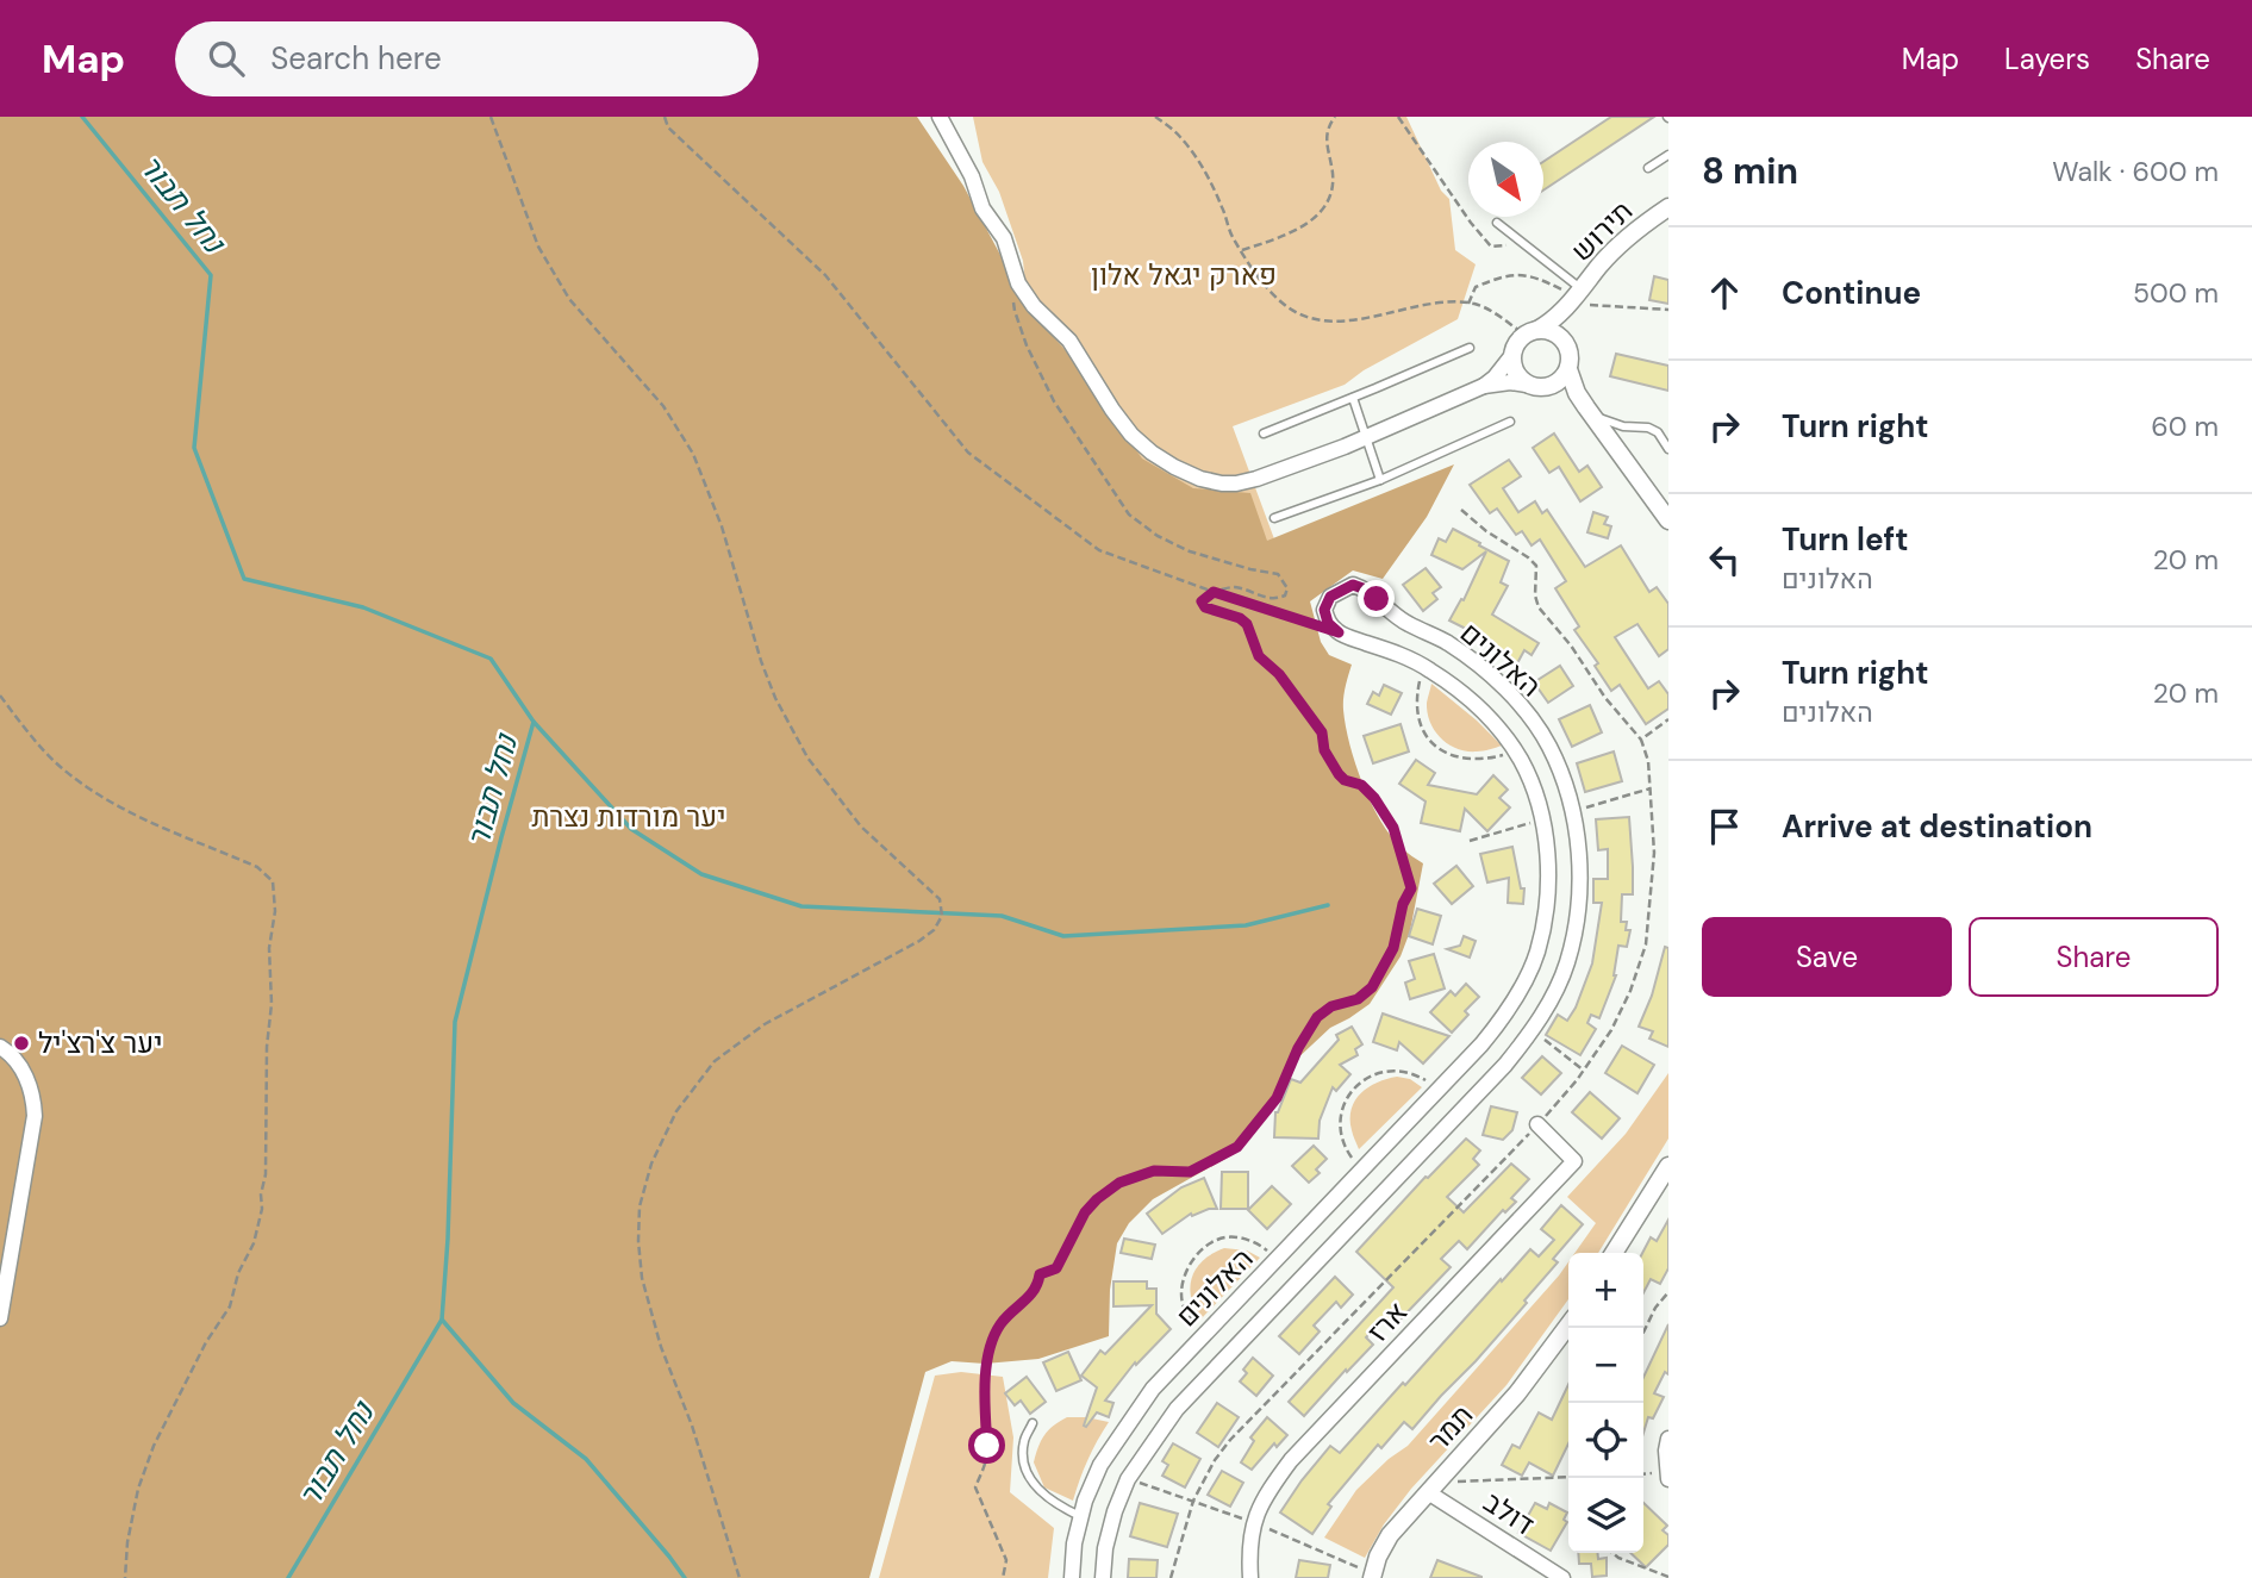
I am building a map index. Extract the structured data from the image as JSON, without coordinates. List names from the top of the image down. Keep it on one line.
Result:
{"streets":{"street":["תירוש","האלונים","ארז","תמר","דולב"]},"crossings":[["תמר","דולב"]],"water":["נחל תבור"],"parks":["פארק יגאל אלון","יער מורדות נצרת"],"places":["יער צ'רצ'יל"],"north":"bottom right","page":{"header":"Map","search":"Search here","nav":["Map","Layers","Share"],"heading":["8 min","Walk · 600 m"],"list":[["Continue","500 m"],["Turn right","60 m"],["Turn left","האלונים","20 m"],["Turn right","האלונים","20 m"],"Arrive at destination"],"buttons":["Save","Share"],"map_buttons":["+","−"]}}
